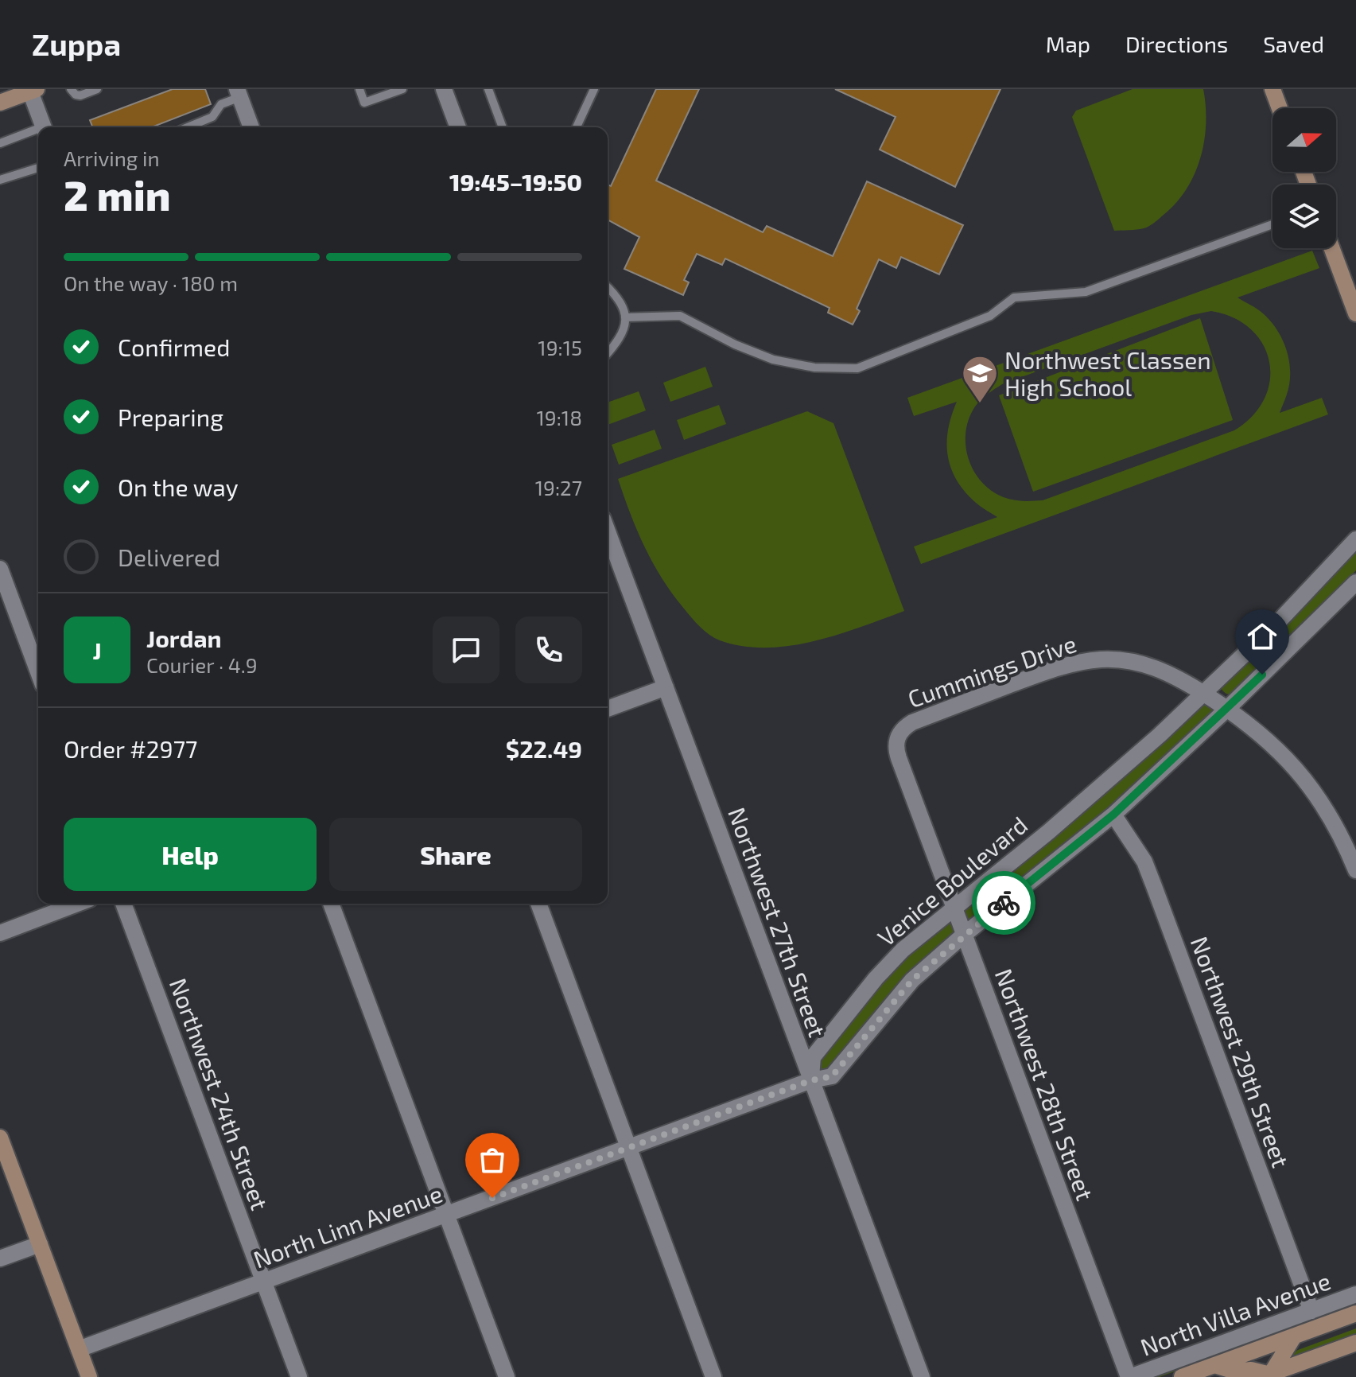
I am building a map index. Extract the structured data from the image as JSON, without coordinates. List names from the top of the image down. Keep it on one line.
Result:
{"streets":{"main road":["North Villa Avenue"],"street":["Cummings Drive","Venice Boulevard","Northwest 27th Street","Northwest 29th Street","Northwest 28th Street","Northwest 24th Street","North Linn Avenue"]},"crossings":[["Cummings Drive","Venice Boulevard"],["Cummings Drive","Northwest 28th Street"],["Venice Boulevard","Northwest 27th Street"],["Venice Boulevard","Northwest 29th Street"],["Venice Boulevard","Northwest 28th Street"],["Venice Boulevard","North Linn Avenue"],["Northwest 27th Street","North Linn Avenue"],["Northwest 29th Street","North Villa Avenue"],["Northwest 28th Street","North Villa Avenue"],["Northwest 24th Street","North Linn Avenue"]],"places":{"school or university":["Northwest Classen High School"]},"north":"right","page":{"header":"Zuppa","nav":["Map","Directions","Saved"],"heading":["2 min","Arriving in","19:45–19:50"],"panel":["Jordan","Courier · 4.9","Order #2977","$22.49"],"bar":"On the way · 180 m","list":[["Confirmed","19:15"],["Preparing","19:18"],["On the way","19:27"],"Delivered"],"round":"J","buttons":["Help","Share"]}}
